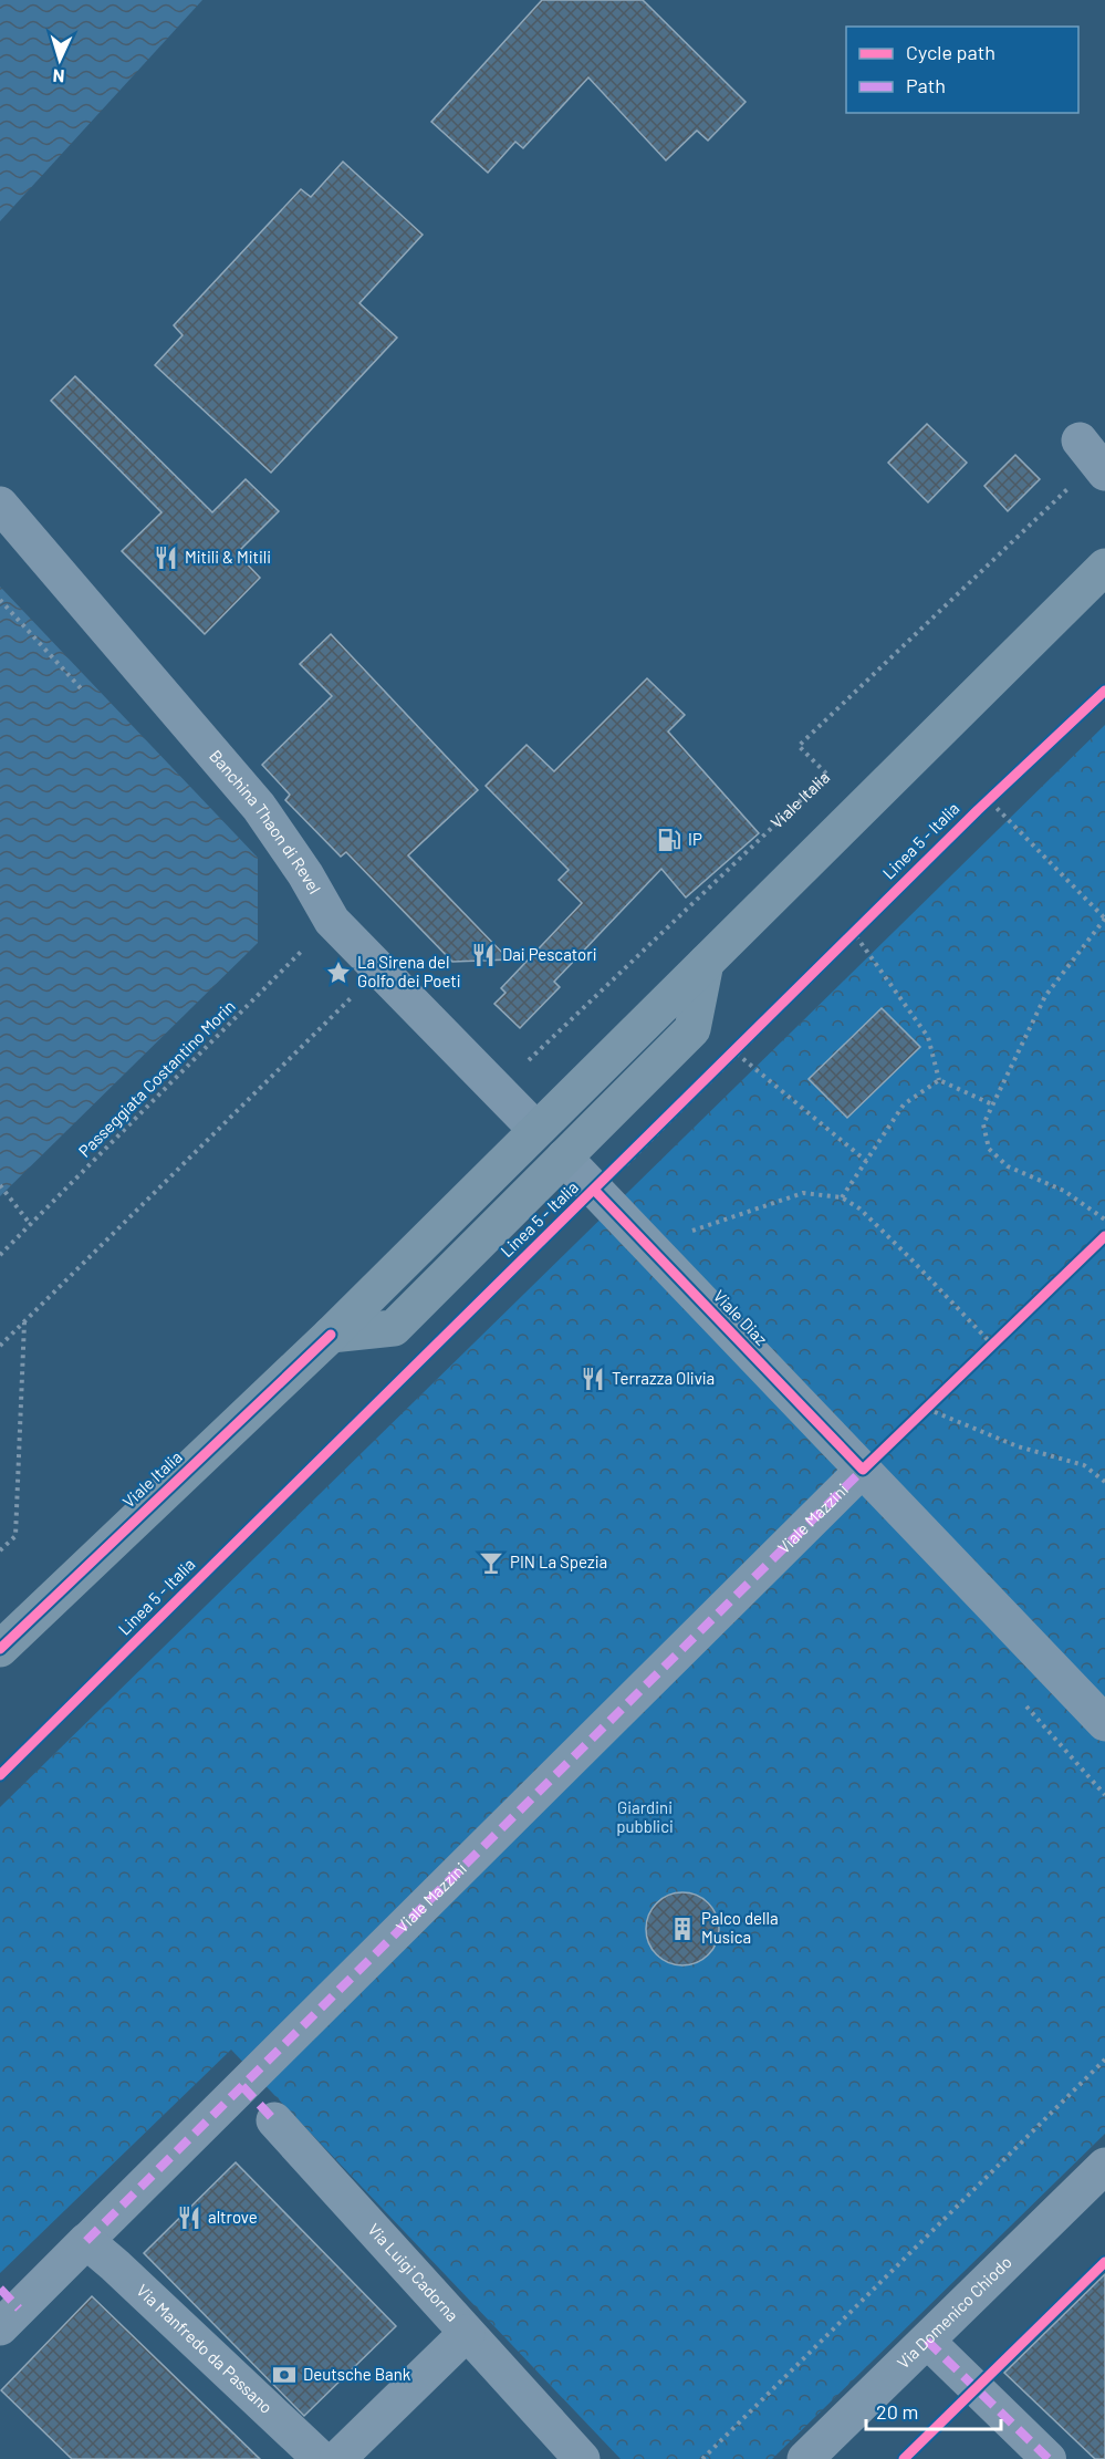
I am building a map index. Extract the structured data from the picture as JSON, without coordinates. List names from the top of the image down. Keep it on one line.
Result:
{"streets":{"main road":["Viale Italia"],"street":["Banchina Thaon di Revel","Viale Diaz","Viale Mazzini","Via Luigi Cadorna","Via Domenico Chiodo","Via Manfredo da Passano"],"path":["Passeggiata Costantino Morin"],"cycle path":["Linea 5 - Italia"]},"crossings":[["Viale Italia","Banchina Thaon di Revel"],["Banchina Thaon di Revel","Passeggiata Costantino Morin"],["Linea 5 - Italia","Viale Diaz"],["Viale Diaz","Viale Mazzini"],["Viale Mazzini","Via Luigi Cadorna"],["Viale Mazzini","Via Manfredo da Passano"]],"parks":["Giardini pubblici"],"places":{"restaurant":["Mitili & Mitili","Dai Pescatori","Terrazza Olivia","altrove"],"fuel station":["IP"],"place":["La Sirena del Golfo dei Poeti"],"bar":["PIN La Spezia"],"building":["Palco della Musica"],"bank":["Deutsche Bank"]},"legend":["Cycle path","Path"],"scale_bar":"20 m","north":"bottom"}
